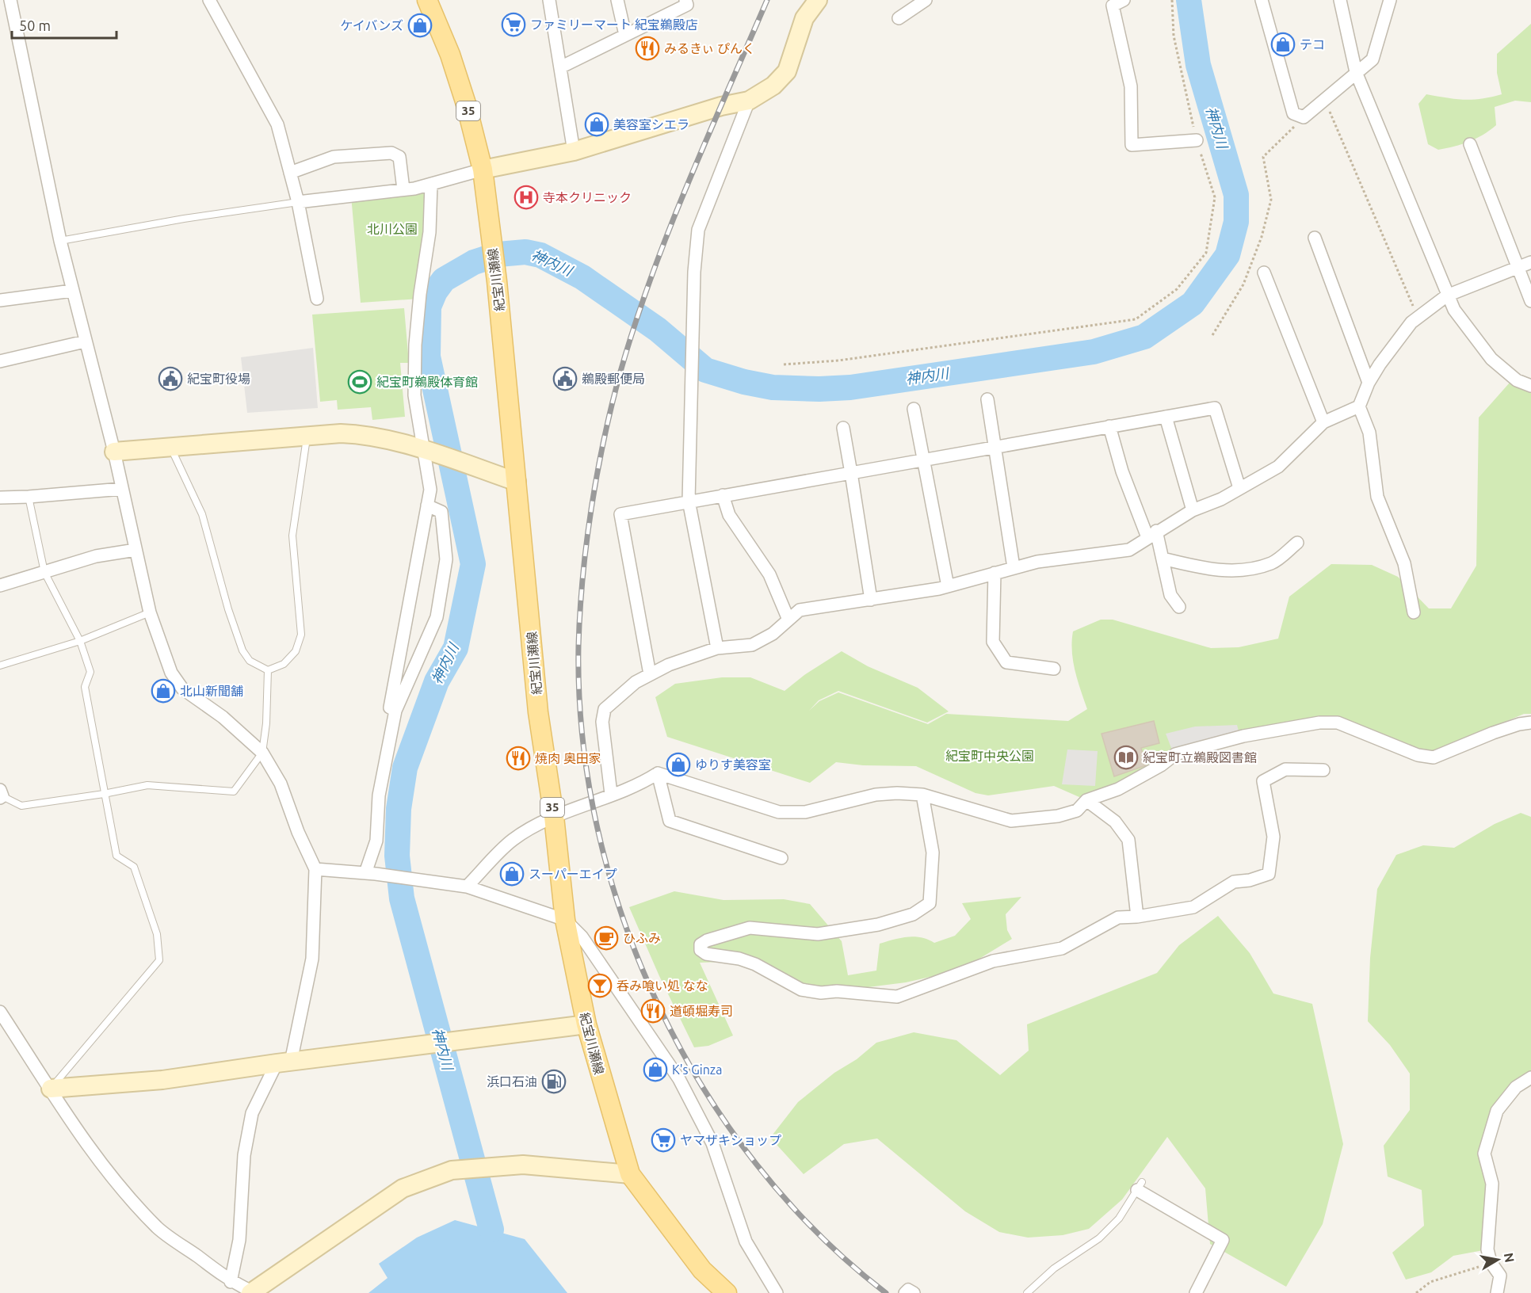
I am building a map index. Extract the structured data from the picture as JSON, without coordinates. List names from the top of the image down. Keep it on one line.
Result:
{"streets":{"main road":["35","紀宝川瀬線"]},"water":["神内川"],"parks":["北川公園","紀宝町中央公園"],"places":{"supermarket":["ファミリーマート 紀宝鵜殿店","ヤマザキショップ"],"shop":["ケイバンズ","テコ","美容室シエラ","北山新聞舗","ゆりす美容室","スーパーエイプ","K's Ginza"],"restaurant":["みるきぃ ぴんく","焼肉 奥田家","道頓堀寿司"],"hospital":["寺本クリニック"],"public building":["紀宝町役場","鵜殿郵便局"],"sports":["紀宝町鵜殿体育館"],"library":["紀宝町立鵜殿図書館"],"cafe":["ひふみ"],"bar":["呑み喰い処 なな"],"fuel station":["浜口石油"]},"scale_bar":"50 m","north":"right"}
